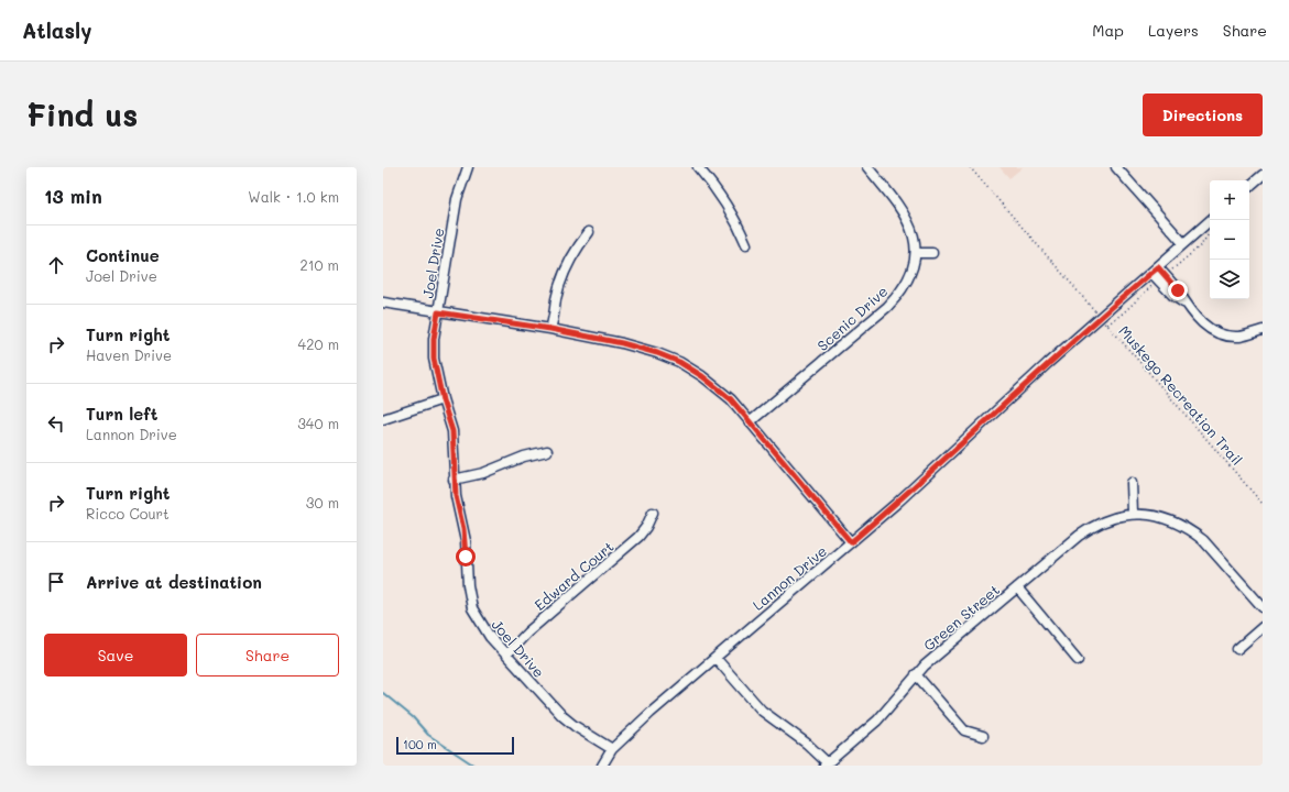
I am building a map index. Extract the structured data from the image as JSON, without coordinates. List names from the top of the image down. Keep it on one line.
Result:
{"streets":{"street":["Joel Drive","Scenic Drive","Edward Court","Lannon Drive","Green Street"],"path":["Muskego Recreation Trail"]},"crossings":[["Joel Drive","Edward Court"],["Joel Drive","Lannon Drive"]],"scale_bar":"100 m","page":{"header":"Atlasly","nav":["Map","Layers","Share"],"buttons":["Directions",["Save","Share"]],"title":"Find us","heading":["13 min","Walk · 1.0 km"],"map_buttons":["+","−"],"list":[["Continue","Joel Drive","210 m"],["Turn right","Haven Drive","420 m"],["Turn left","Lannon Drive","340 m"],["Turn right","Ricco Court","30 m"],"Arrive at destination"],"scale":"100 m"}}
